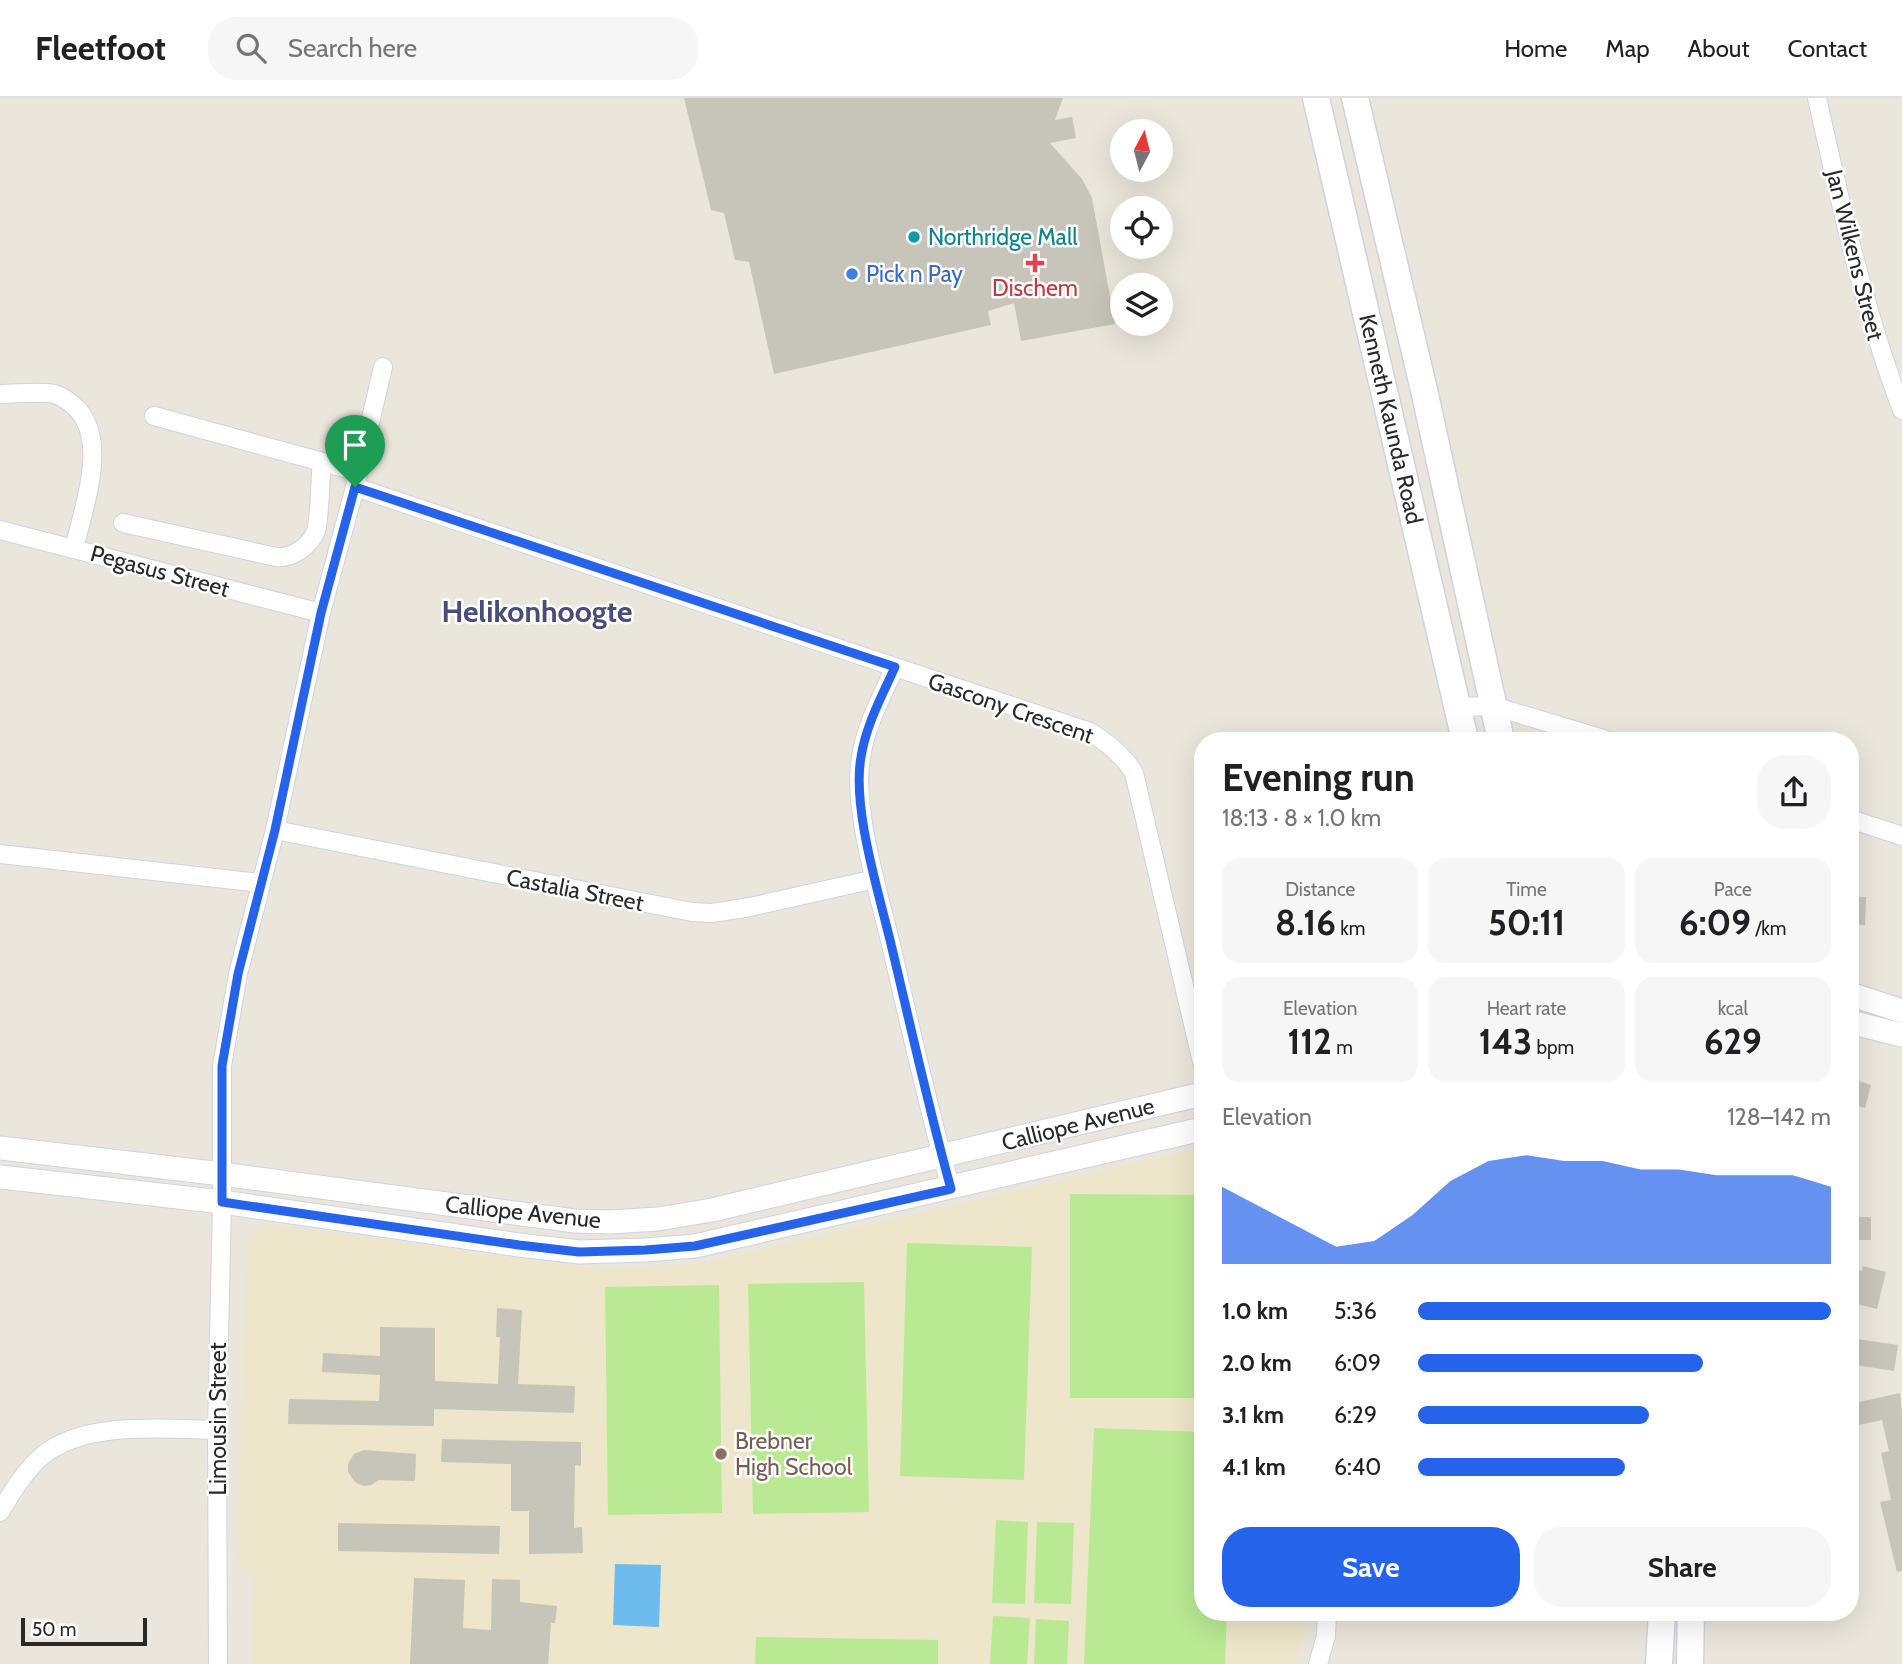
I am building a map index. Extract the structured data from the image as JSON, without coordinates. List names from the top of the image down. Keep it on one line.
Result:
{"streets":{"main road":["Kenneth Kaunda Road"],"street":["Jan Wilkens Street","Pegasus Street","Gascony Crescent","Castalia Street","Calliope Avenue","Limousin Street"]},"crossings":[["Pegasus Street","Limousin Street"],["Gascony Crescent","Limousin Street"],["Castalia Street","Limousin Street"],["Calliope Avenue","Limousin Street"]],"districts":["Helikonhoogte"],"places":{"other":["Northridge Mall","Pick n Pay","Brebner High School"],"health":["Dischem"]},"scale_bar":"50 m","north":"top","page":{"header":"Fleetfoot","search":"Search here","nav":["Home","Map","About","Contact"],"heading":["Evening run","18:13 · 8 × 1.0 km"],"stats":[["Distance","8.16 km"],["Time","50:11"],["Pace","6:09 /km"],["Elevation","112 m"],["Heart rate","143 bpm"],["kcal","629"]],"chart":["Elevation","128–142 m"],"list":[{"name":"1.0 km","note":"5:36"},{"name":"2.0 km","note":"6:09"},{"name":"3.1 km","note":"6:29"},{"name":"4.1 km","note":"6:40"}],"buttons":["Save","Share"],"scale":"50 m"}}
